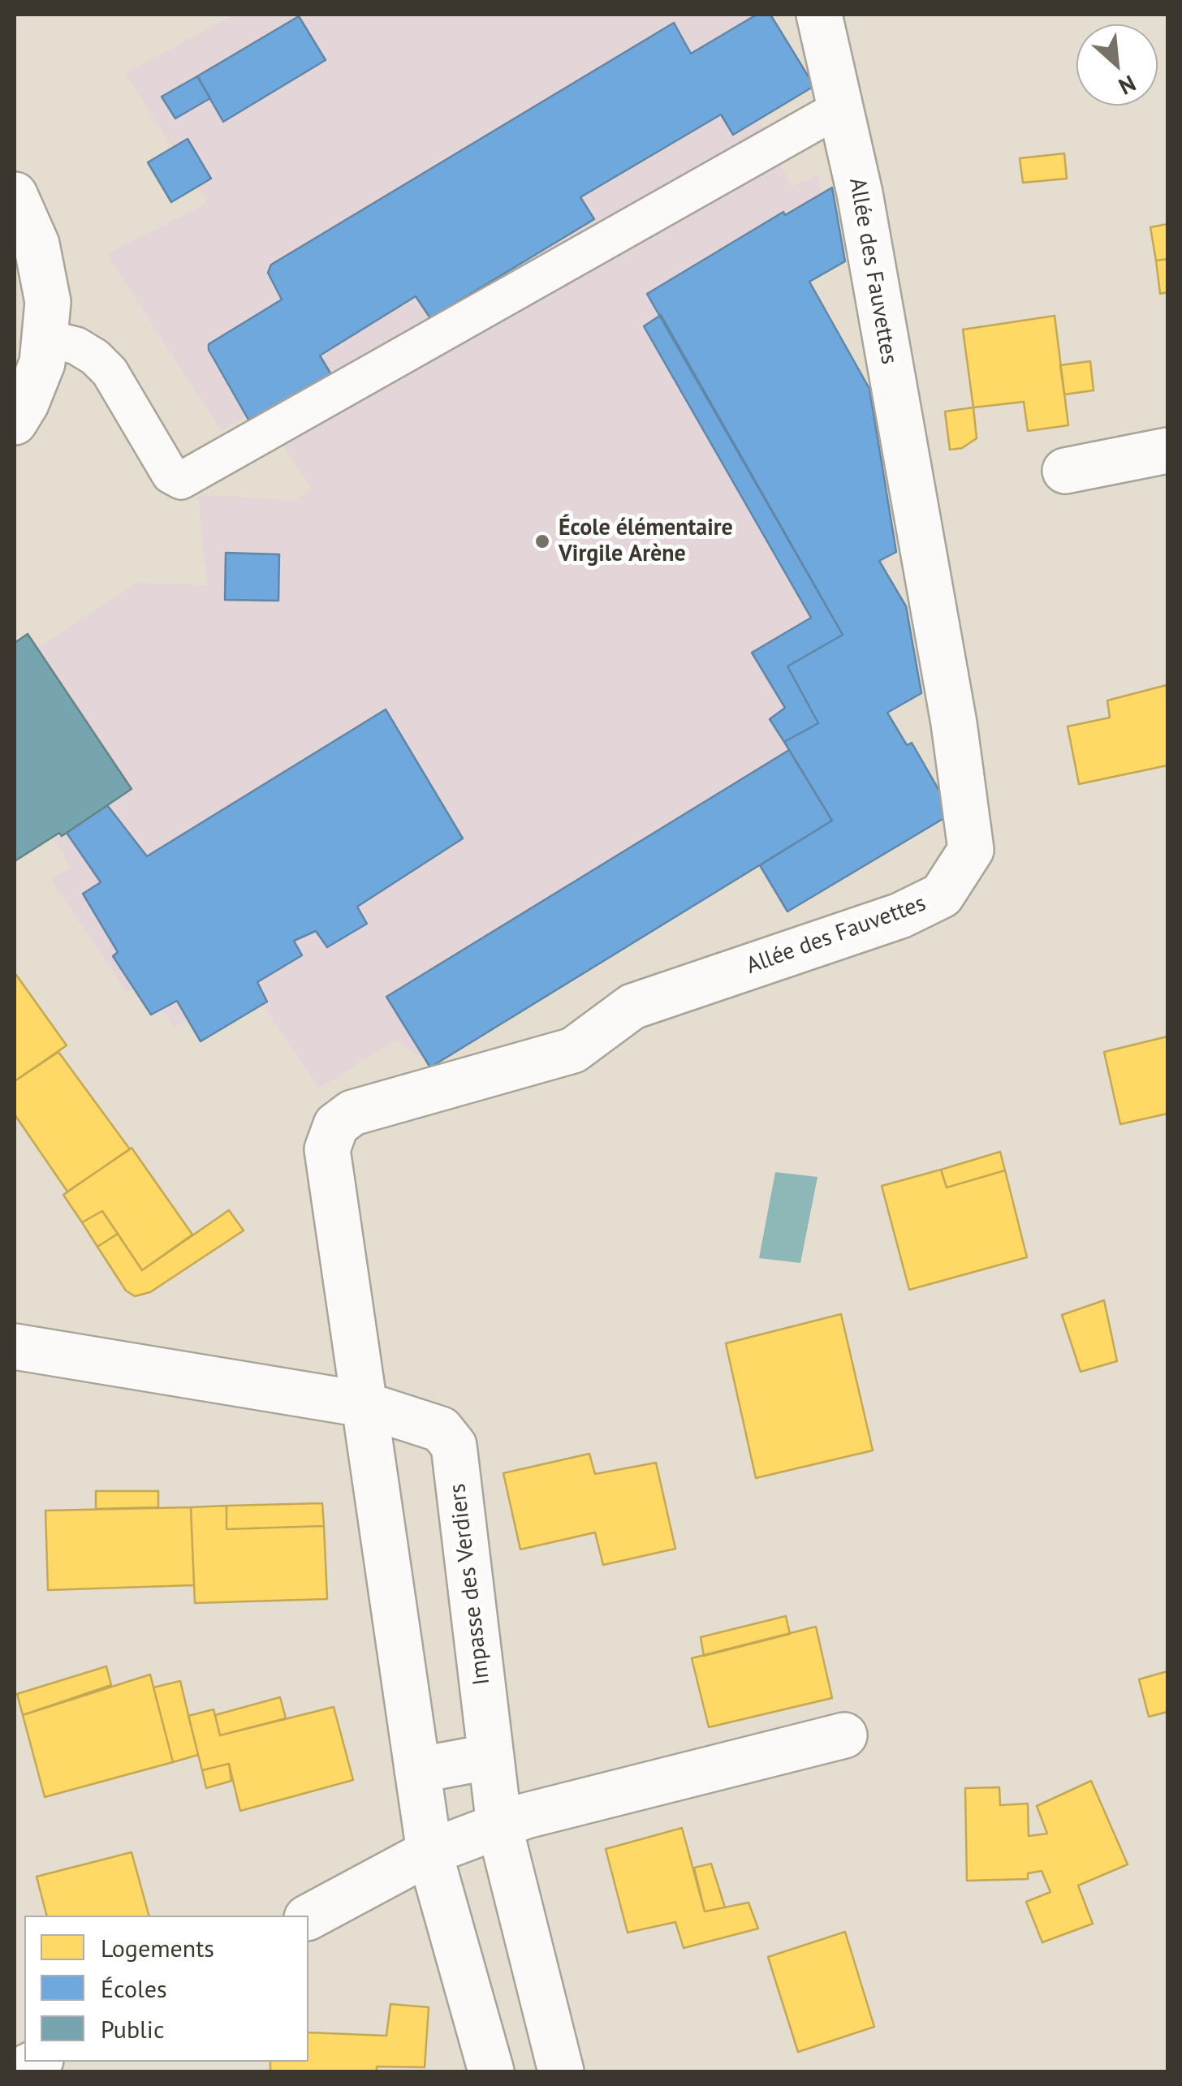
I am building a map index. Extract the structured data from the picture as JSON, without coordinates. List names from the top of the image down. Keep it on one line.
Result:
{"streets":{"street":["Allée des Fauvettes","Impasse des Verdiers"]},"crossings":[["Allée des Fauvettes","Impasse des Verdiers"]],"places":["École élémentaire Virgile Arène"],"legend":["Logements","Écoles","Public"],"north":"bottom right"}
